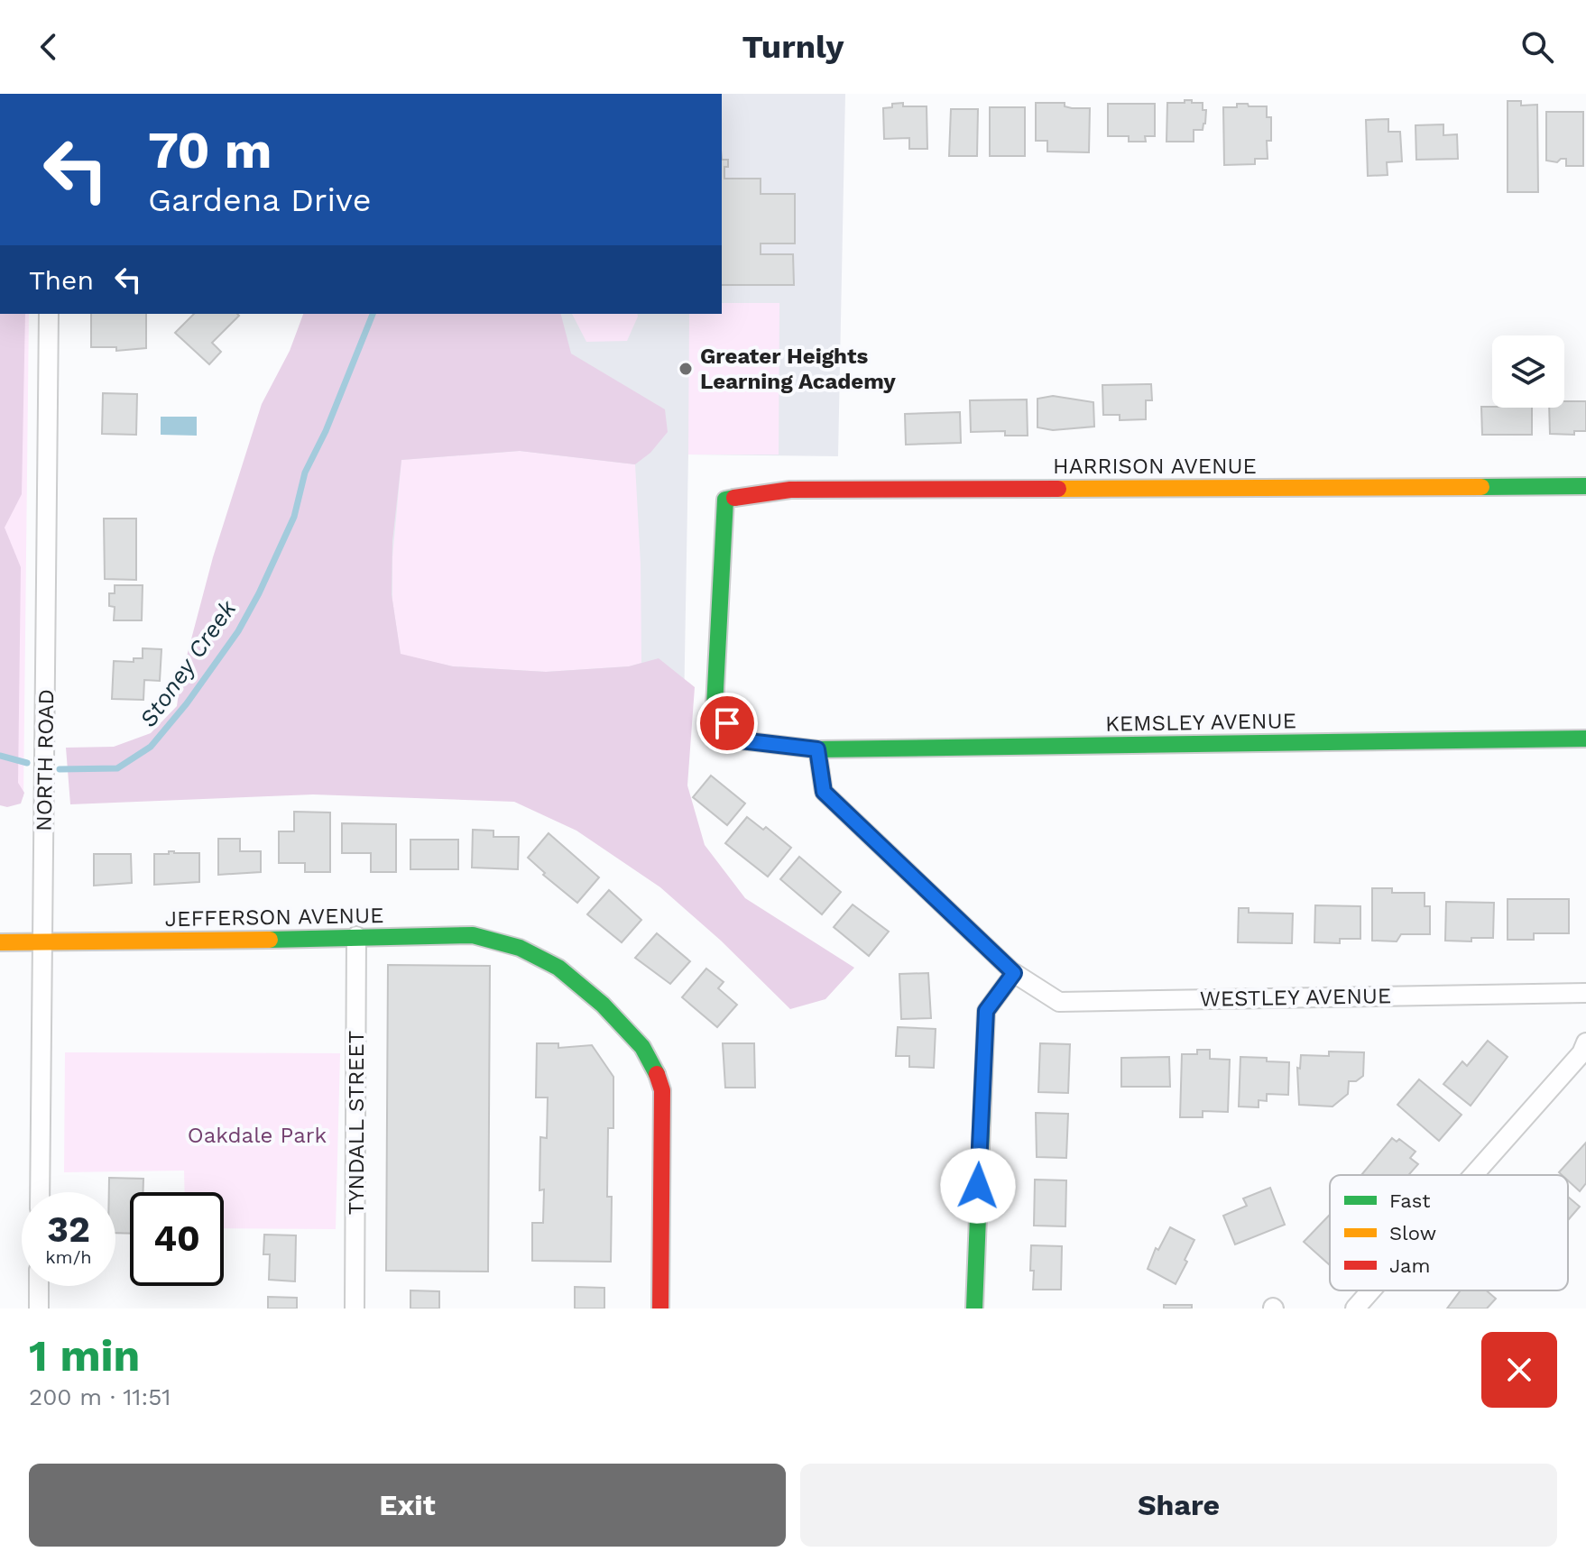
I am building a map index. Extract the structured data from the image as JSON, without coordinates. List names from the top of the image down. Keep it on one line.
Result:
{"streets":{"street":["HARRISON AVENUE","KEMSLEY AVENUE","NORTH ROAD","JEFFERSON AVENUE","WESTLEY AVENUE","TYNDALL STREET"]},"crossings":[["HARRISON AVENUE","KEMSLEY AVENUE"],["NORTH ROAD","JEFFERSON AVENUE"],["JEFFERSON AVENUE","TYNDALL STREET"]],"water":["Stoney Creek"],"parks":["Oakdale Park"],"places":["Greater Heights Learning Academy"],"legend":["Fast","Slow","Jam"],"page":{"header":"Turnly","turn":["70 m","Gardena Drive"],"then":"Then","speed":"32 km/h","limit":"40","heading":["1 min","200 m · 11:51"],"buttons":["Exit","Share"]}}
